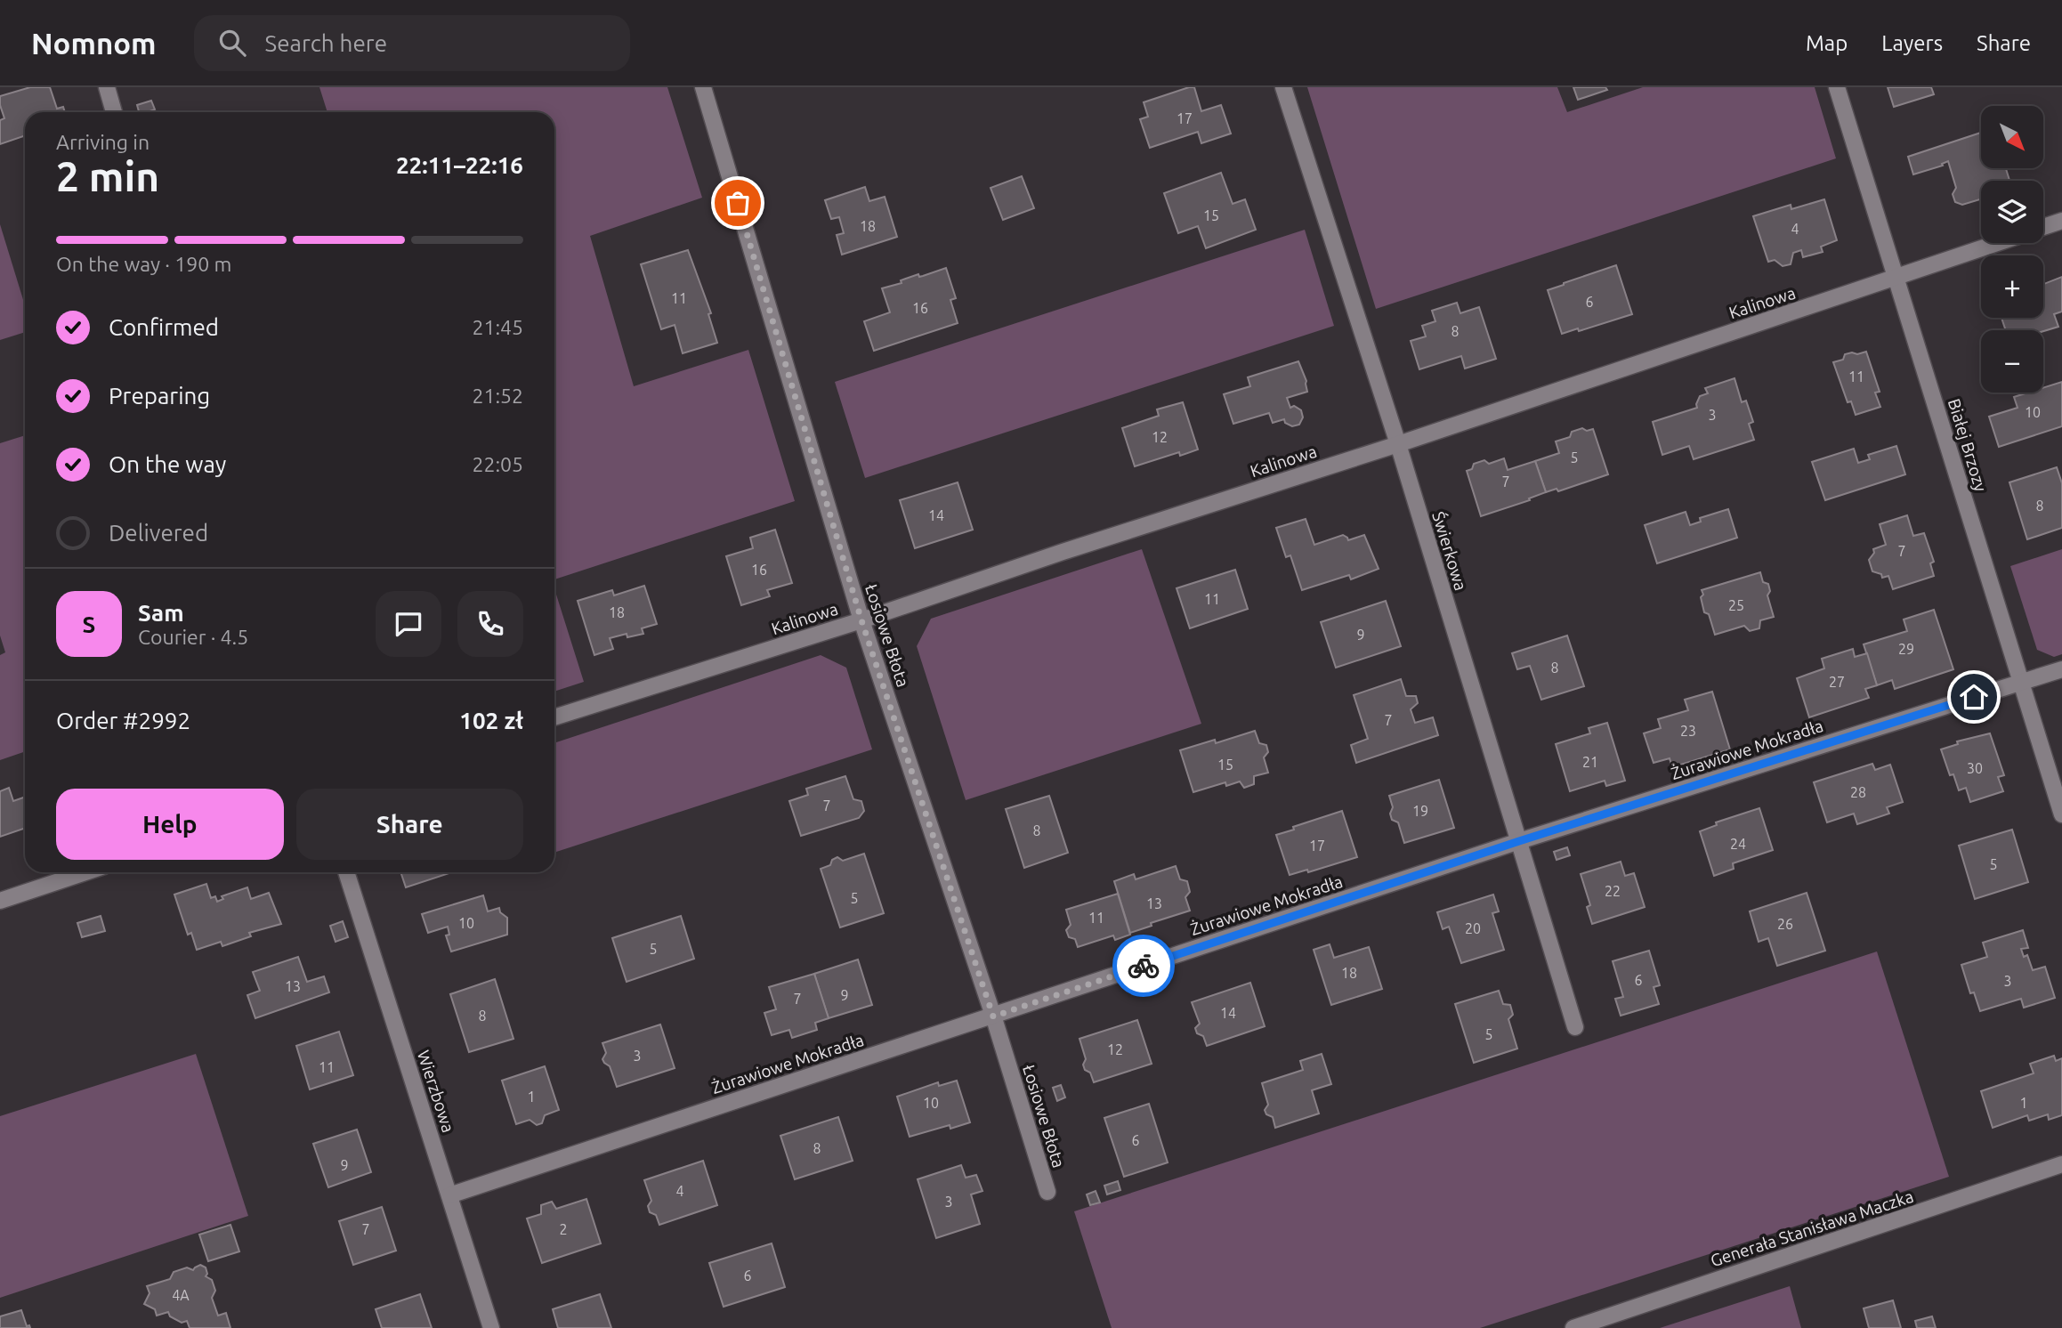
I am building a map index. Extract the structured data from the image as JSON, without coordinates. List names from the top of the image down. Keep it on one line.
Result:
{"streets":{"street":["Kalinowa","Białej Brzozy","Świerkowa","Łosiowe Błota","Żurawiowe Mokradła","Wierzbowa","Generała Stanisława Maczka"]},"crossings":[["Kalinowa","Białej Brzozy"],["Kalinowa","Świerkowa"],["Kalinowa","Łosiowe Błota"],["Białej Brzozy","Żurawiowe Mokradła"],["Świerkowa","Żurawiowe Mokradła"],["Łosiowe Błota","Żurawiowe Mokradła"],["Żurawiowe Mokradła","Wierzbowa"]],"house_numbers":["17","15","18","4","11","6","16","8","11","10","3","12","5","7","8","14","7","16","11","25","18","9","29","8","27","7","23","21","15","30","28","7","19","8","24","17","5","22","5","13","11","10","26","20","5","18","6","3","13","9","7","14","8","5","12","3","11","1","10","1","6","8","9","4","3","7","2","6","4A"],"north":"bottom right","page":{"header":"Nomnom","search":"Search here","nav":["Map","Layers","Share"],"map_buttons":["+","−"],"heading":["2 min","Arriving in","22:11–22:16"],"panel":["Sam","Courier · 4.5","Order #2992","102 zł"],"bar":"On the way · 190 m","list":[["Confirmed","21:45"],["Preparing","21:52"],["On the way","22:05"],"Delivered"],"round":"S","buttons":["Help","Share"]}}
